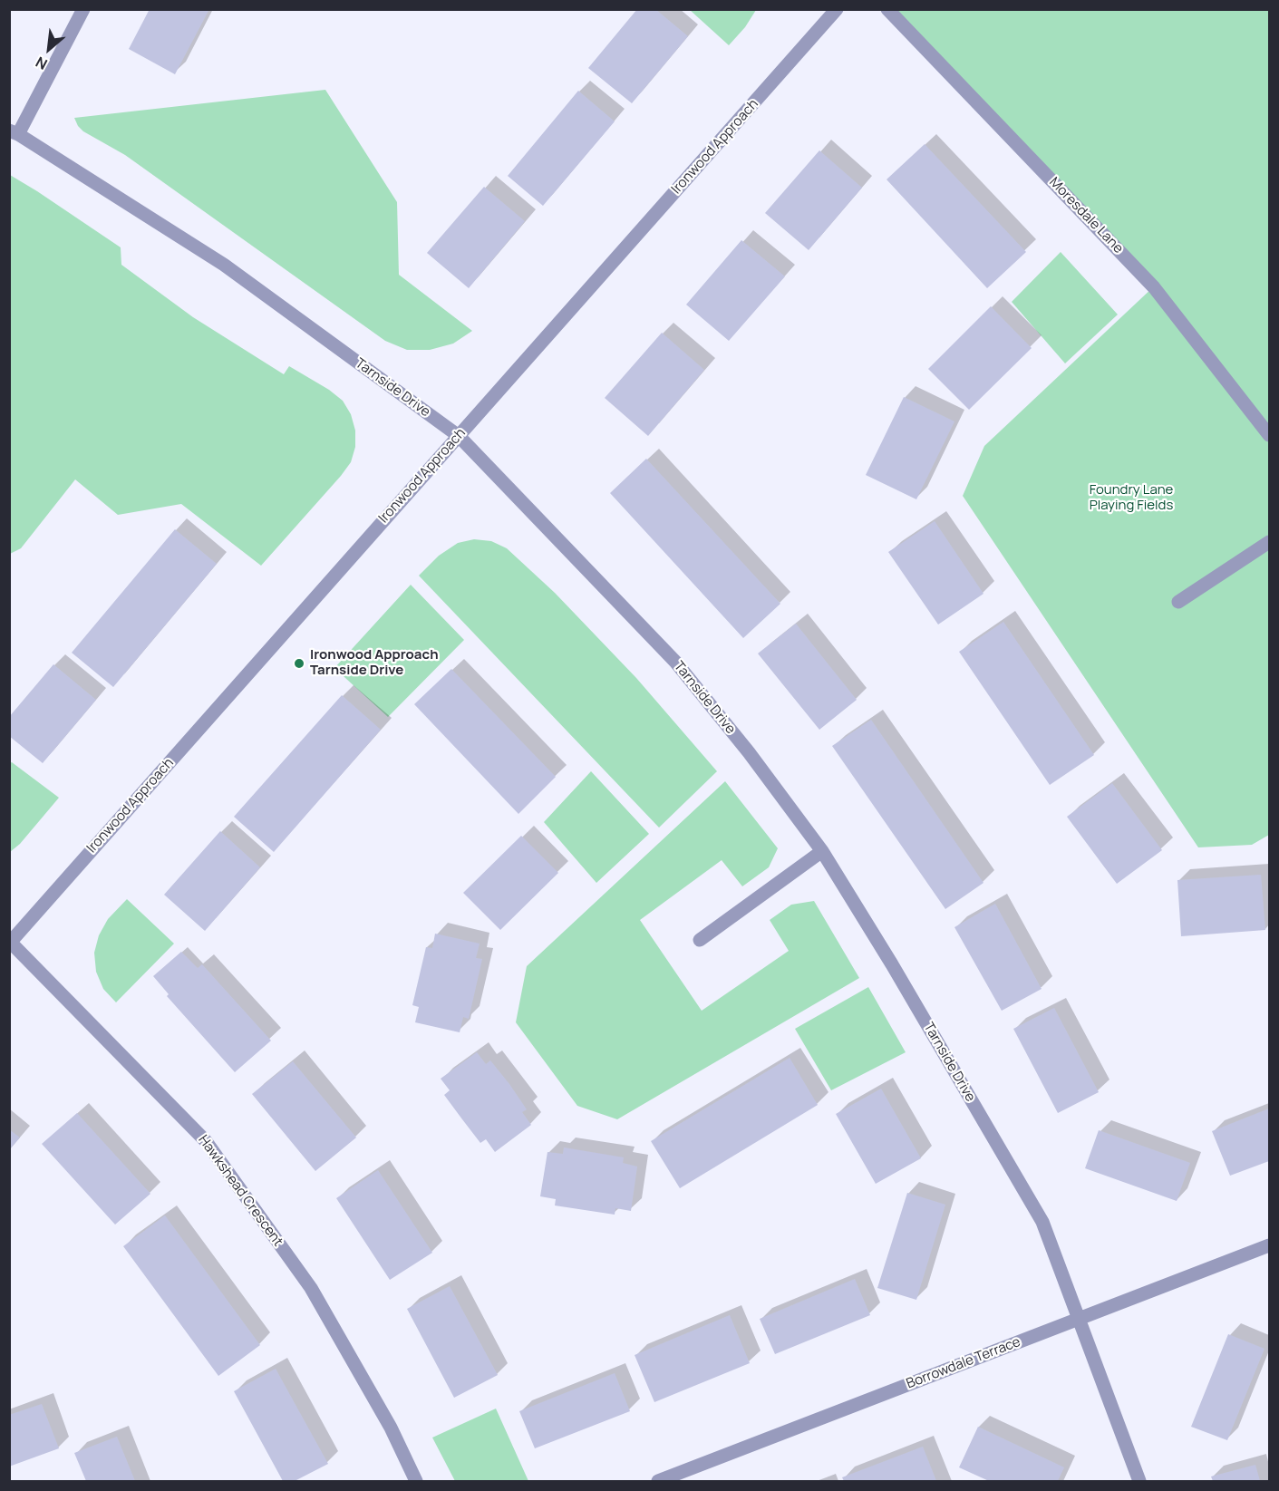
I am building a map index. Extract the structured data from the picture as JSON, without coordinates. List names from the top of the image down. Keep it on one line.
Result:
{"streets":{"street":["Ironwood Approach","Moresdale Lane","Tarnside Drive","Hawkshead Crescent","Borrowdale Terrace"]},"crossings":[["Ironwood Approach","Tarnside Drive"],["Ironwood Approach","Hawkshead Crescent"],["Tarnside Drive","Borrowdale Terrace"]],"parks":["Foundry Lane Playing Fields"],"places":["Ironwood Approach Tarnside Drive"],"north":"bottom left"}
